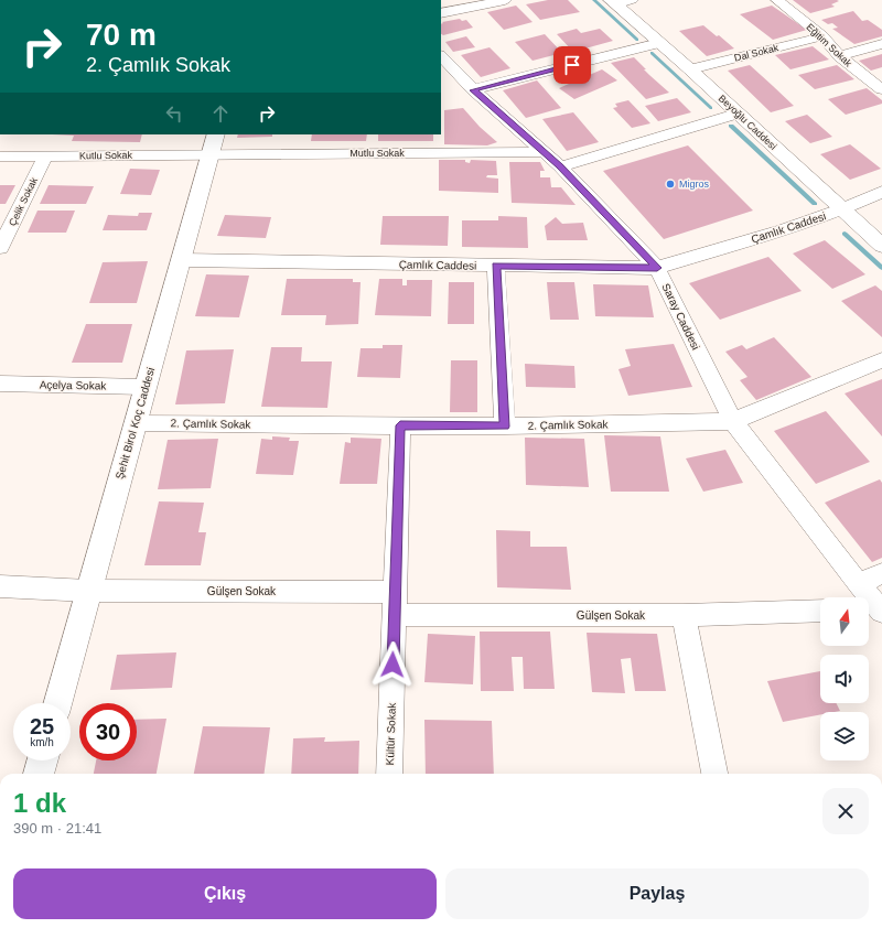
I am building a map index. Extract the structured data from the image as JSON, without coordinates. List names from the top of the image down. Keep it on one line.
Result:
{"streets":{"main road":["Beyoğlu Caddesi","Şehit Birol Koç Caddesi"],"street":["Eğitim Sokak","Dal Sokak","Mutlu Sokak","Kutlu Sokak","Çelik Sokak","Çamlık Caddesi","Saray Caddesi","Açelya Sokak","2. Çamlık Sokak","Gülşen Sokak","Kültür Sokak"]},"crossings":[["Eğitim Sokak","Dal Sokak"],["Dal Sokak","Beyoğlu Caddesi"],["Beyoğlu Caddesi","Çamlık Caddesi"],["Mutlu Sokak","Kutlu Sokak"],["Mutlu Sokak","Saray Caddesi"],["Mutlu Sokak","Şehit Birol Koç Caddesi"],["Kutlu Sokak","Çelik Sokak"],["Kutlu Sokak","Şehit Birol Koç Caddesi"],["Çamlık Caddesi","Saray Caddesi"],["Çamlık Caddesi","Şehit Birol Koç Caddesi"],["Saray Caddesi","2. Çamlık Sokak"],["Açelya Sokak","Şehit Birol Koç Caddesi"],["Şehit Birol Koç Caddesi","2. Çamlık Sokak"],["Şehit Birol Koç Caddesi","Gülşen Sokak"],["2. Çamlık Sokak","Kültür Sokak"],["Gülşen Sokak","Kültür Sokak"]],"places":["Migros"],"north":"top","page":{"turn":["70 m","2. Çamlık Sokak"],"speed":"25 km/h","limit":"30","heading":["1 dk","390 m · 21:41"],"buttons":["Çıkış","Paylaş"]}}
